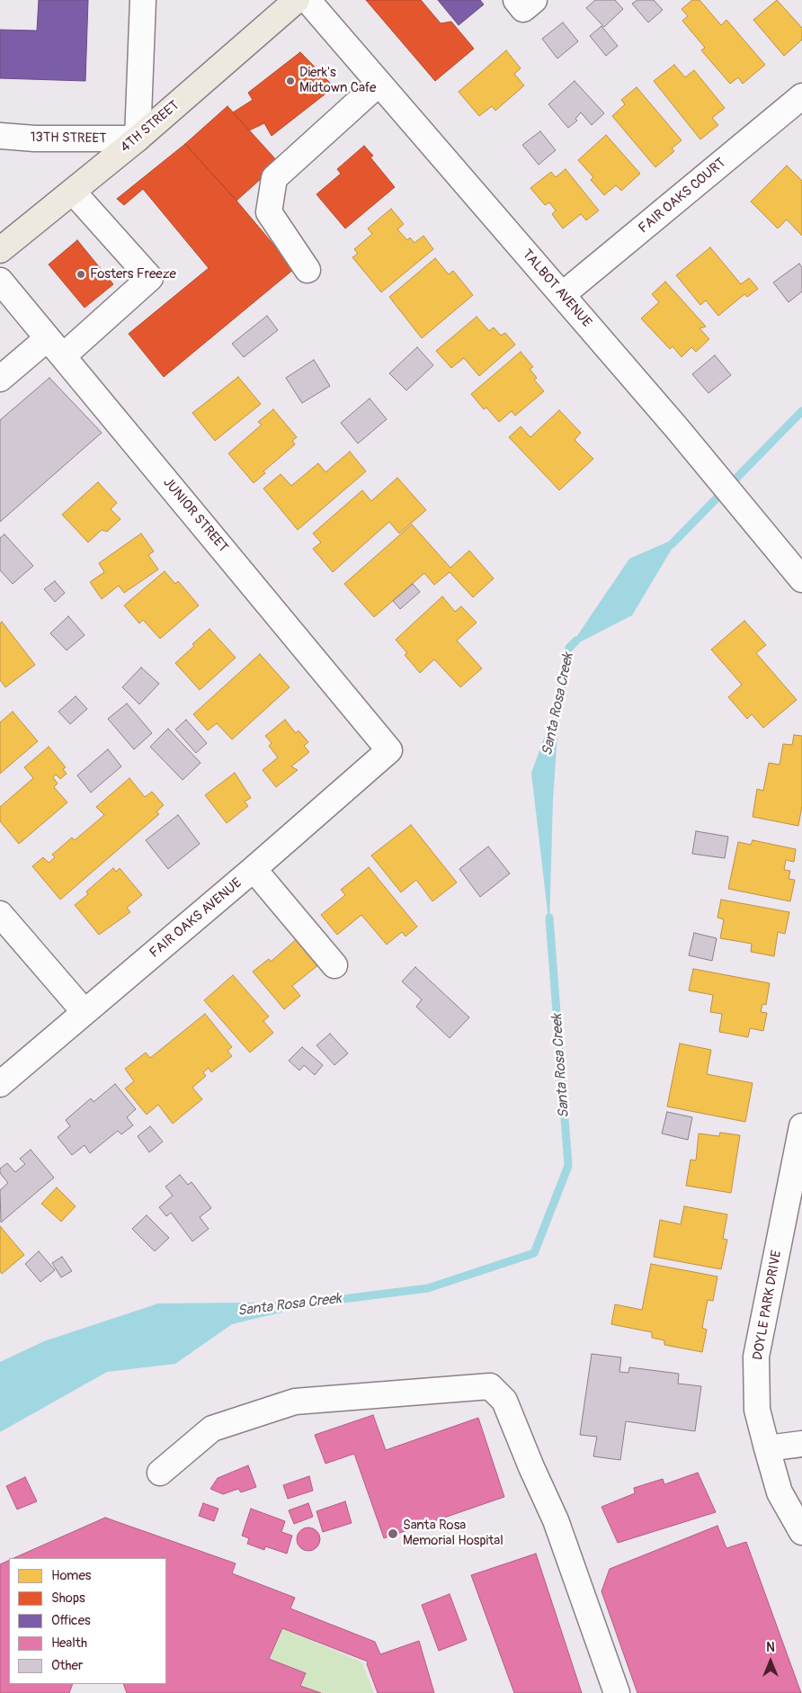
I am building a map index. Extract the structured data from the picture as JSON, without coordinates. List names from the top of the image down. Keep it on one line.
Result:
{"streets":{"main road":["4TH STREET"],"street":["13TH STREET","FAIR OAKS COURT","TALBOT AVENUE","JUNIOR STREET","FAIR OAKS AVENUE","DOYLE PARK DRIVE"]},"crossings":[["4TH STREET","13TH STREET"],["FAIR OAKS COURT","TALBOT AVENUE"],["JUNIOR STREET","FAIR OAKS AVENUE"]],"water":["Santa Rosa Creek"],"places":["Dierk's Midtown Cafe","Fosters Freeze","Santa Rosa Memorial Hospital"],"legend":["Homes","Shops","Offices","Health","Other"],"north":"top"}
